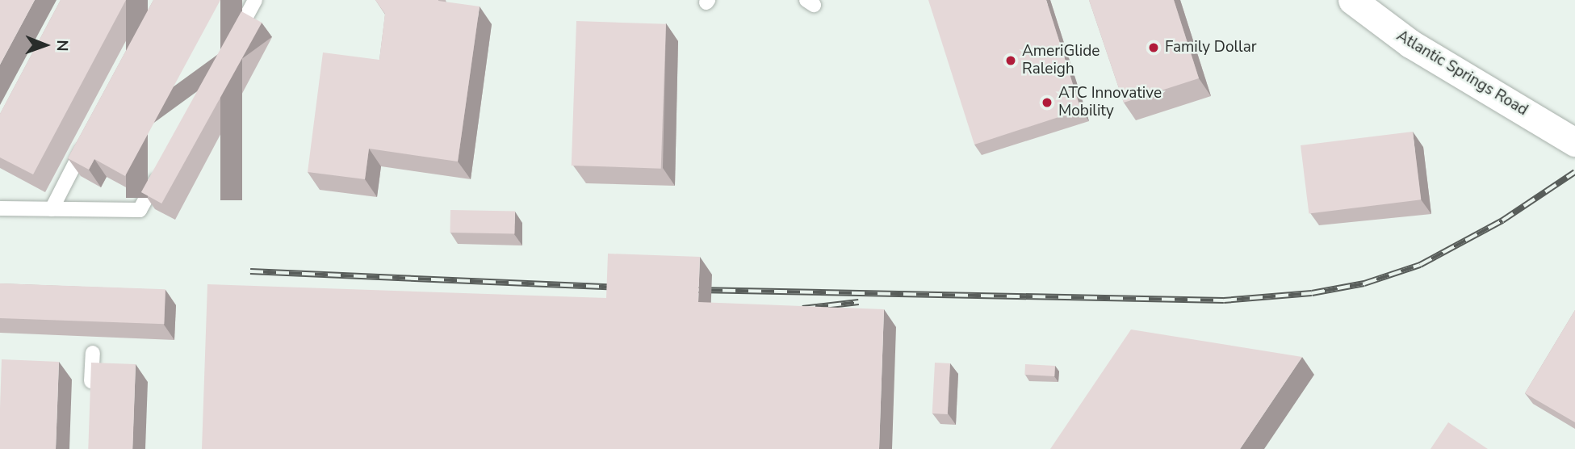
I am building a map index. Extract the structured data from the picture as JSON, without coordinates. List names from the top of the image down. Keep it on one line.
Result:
{"streets":{"street":["Atlantic Springs Road"]},"places":["Family Dollar","AmeriGlide Raleigh","ATC Innovative Mobility"],"north":"right"}
